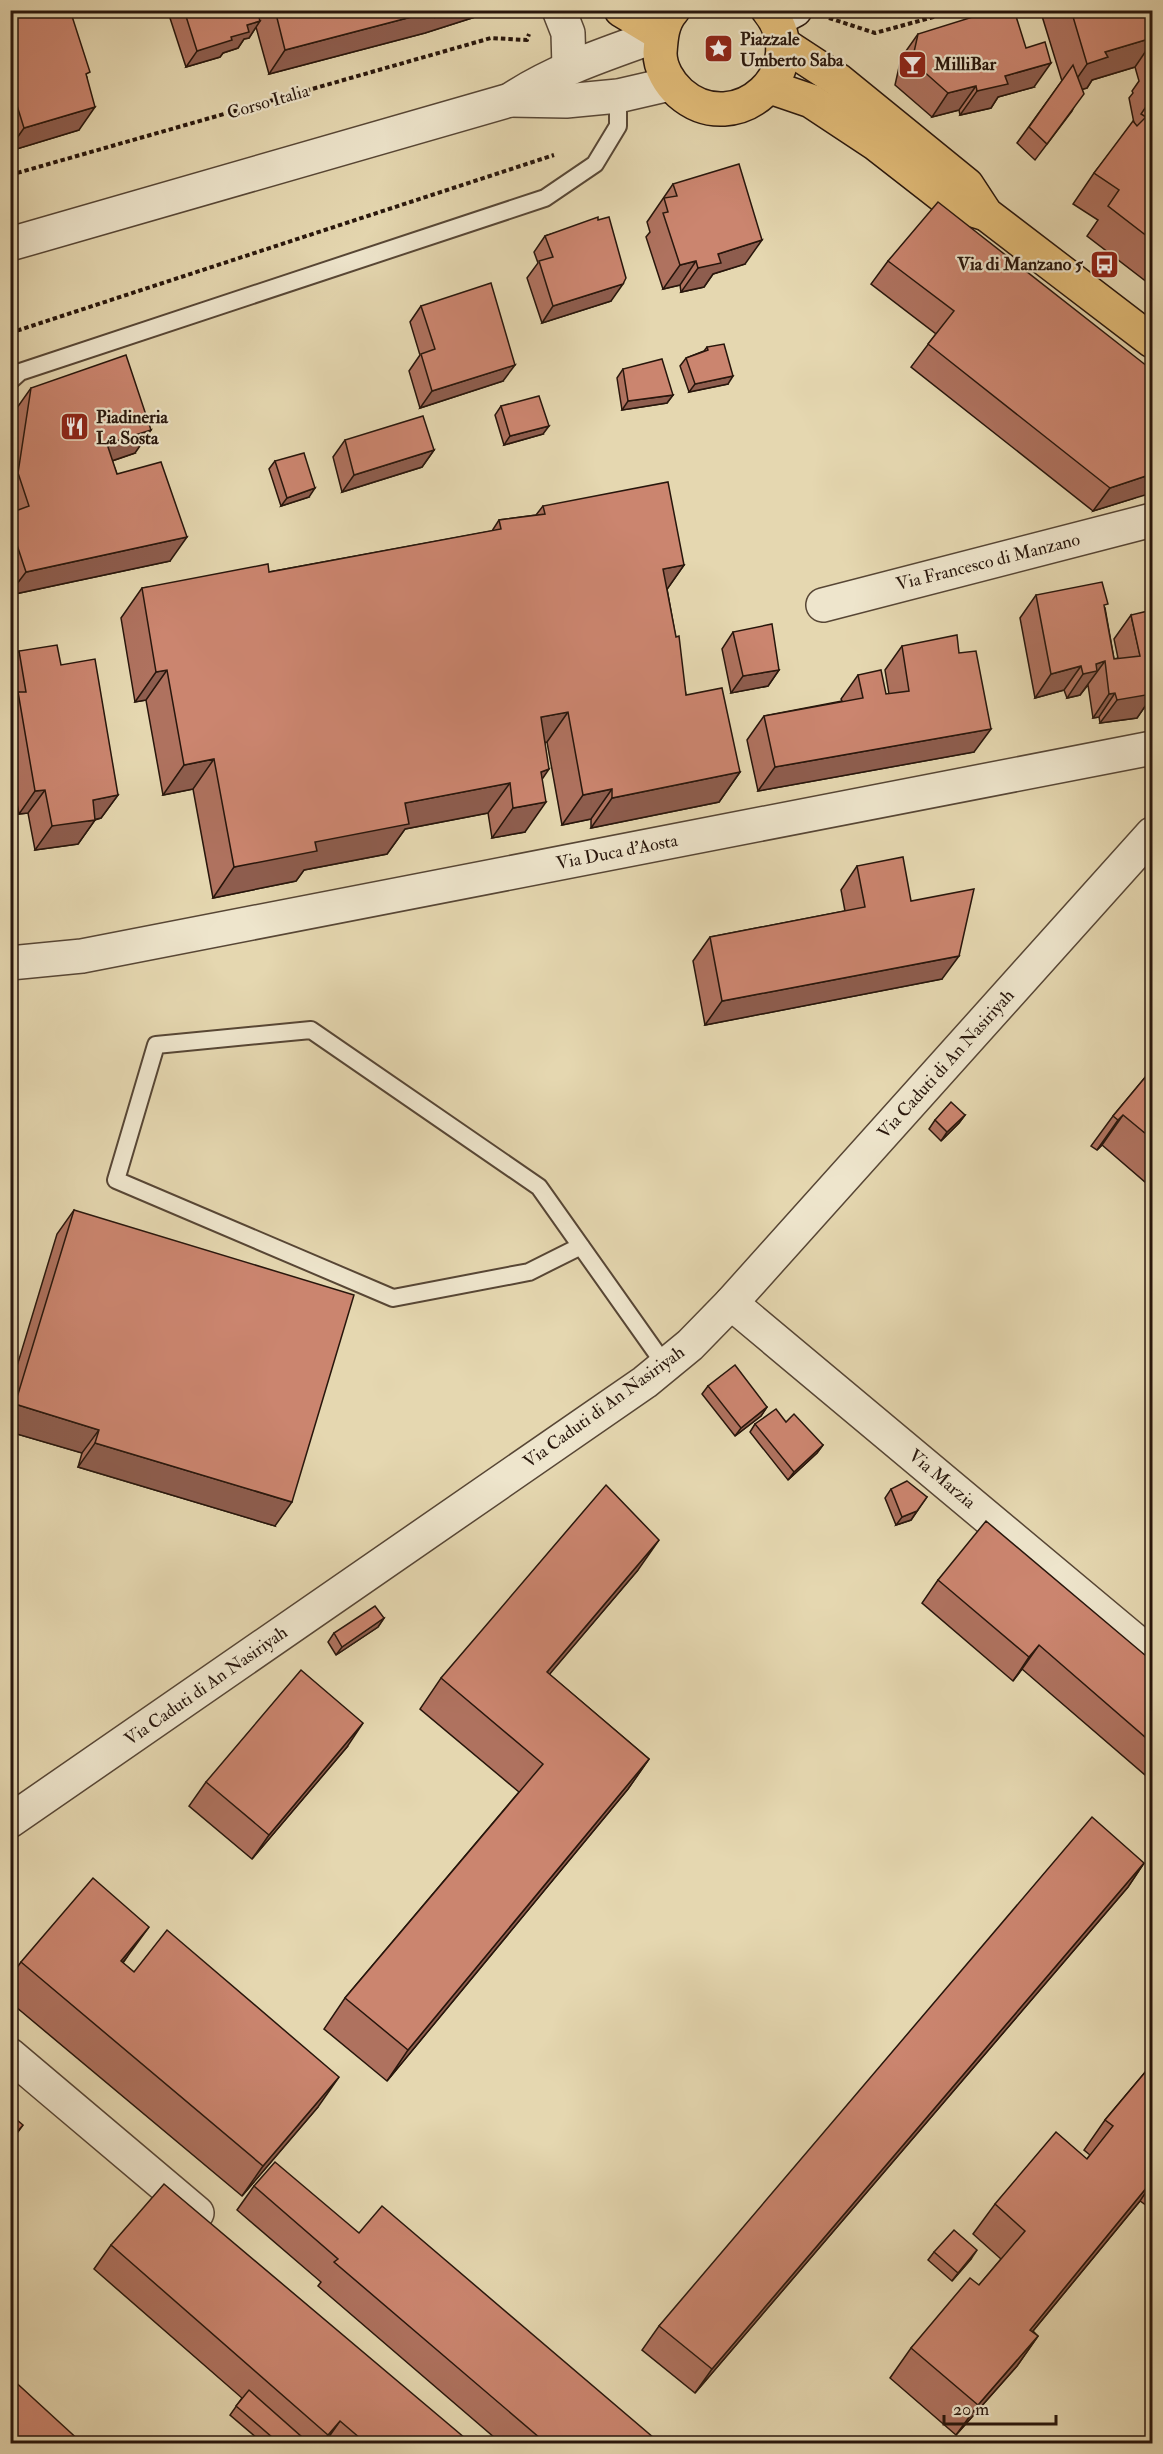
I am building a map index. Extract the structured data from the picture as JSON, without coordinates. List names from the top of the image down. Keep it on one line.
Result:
{"streets":{"street":["Via Francesco di Manzano","Via Duca d'Aosta","Via Caduti di An Nasiriyah","Via Marzia"],"path":["Corso Italia"]},"crossings":[["Via Caduti di An Nasiriyah","Via Marzia"]],"places":{"place":["Piazzale Umberto Saba"],"bar":["MilliBar"],"bus stop":["Via di Manzano 5"],"restaurant":["Piadineria La Sosta"]},"scale_bar":"20 m"}
